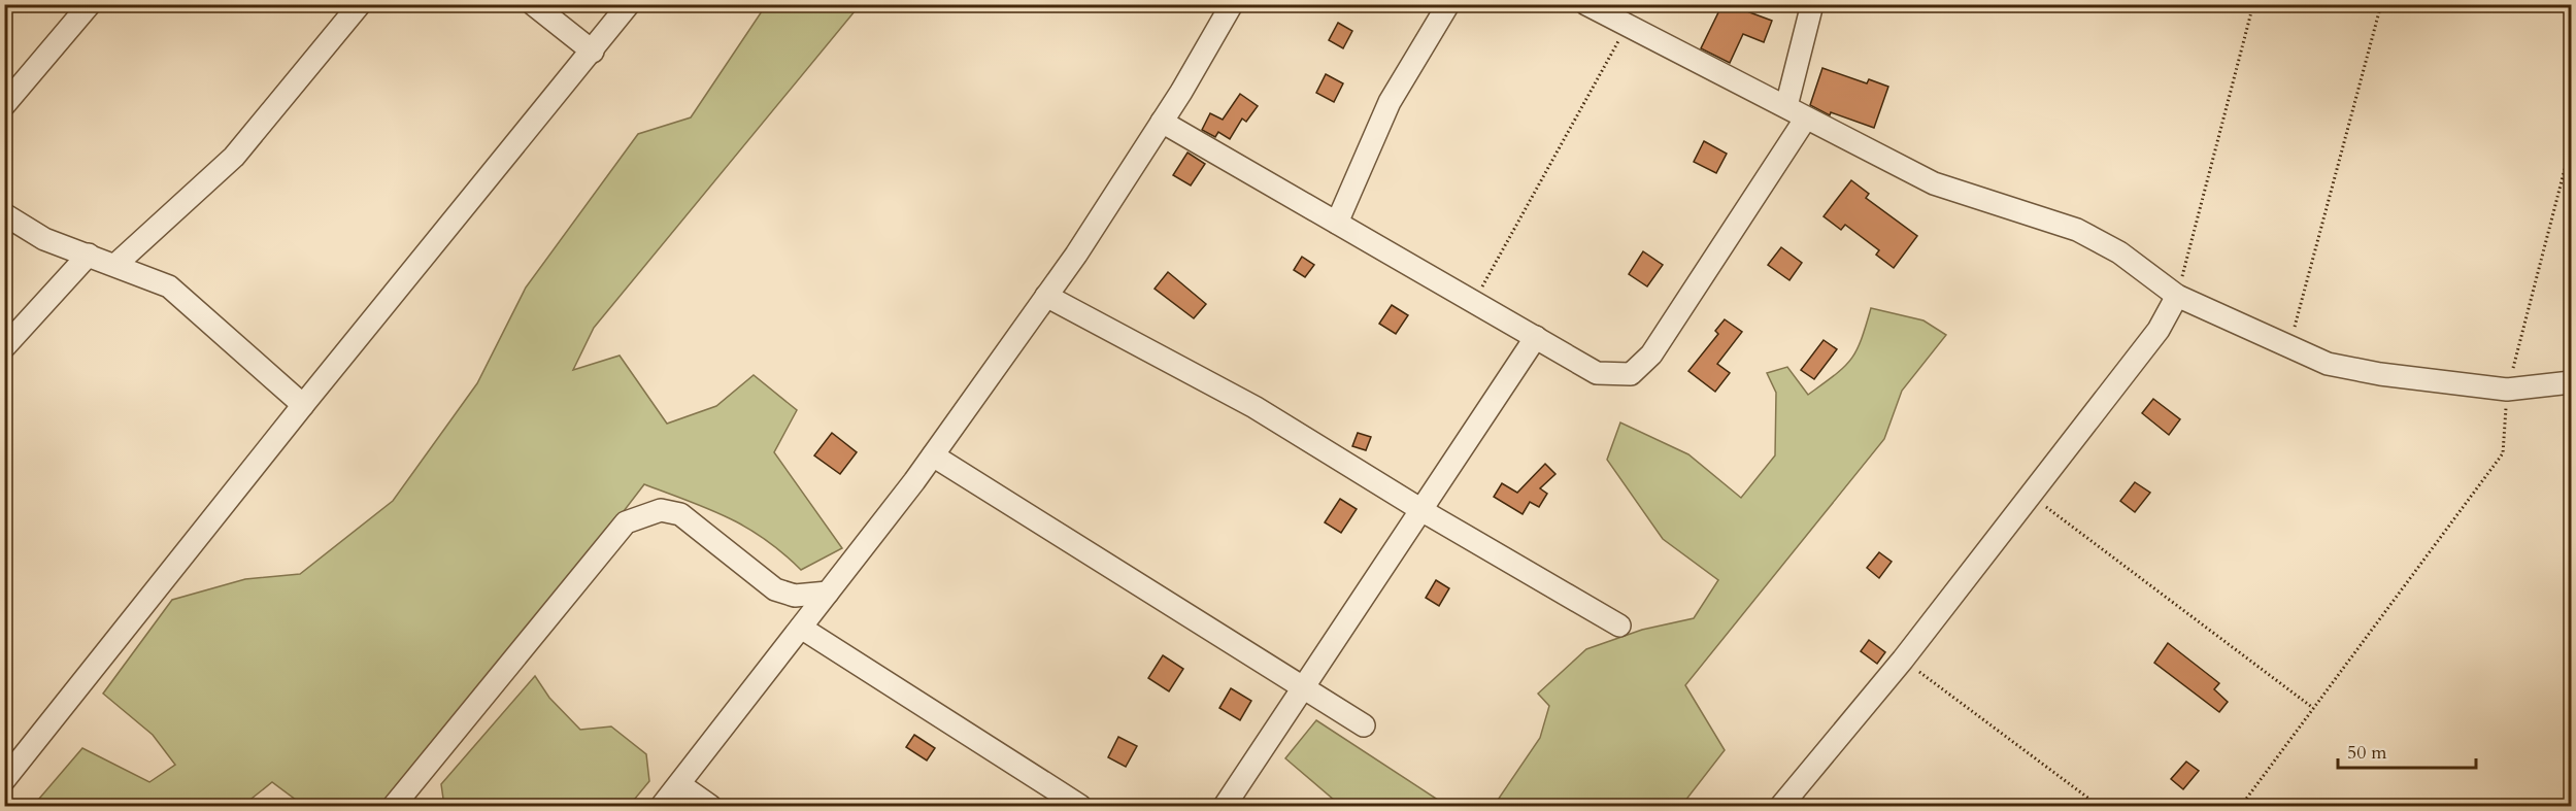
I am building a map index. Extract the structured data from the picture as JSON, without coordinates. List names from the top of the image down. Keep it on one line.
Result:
{"scale_bar":"50 m"}
